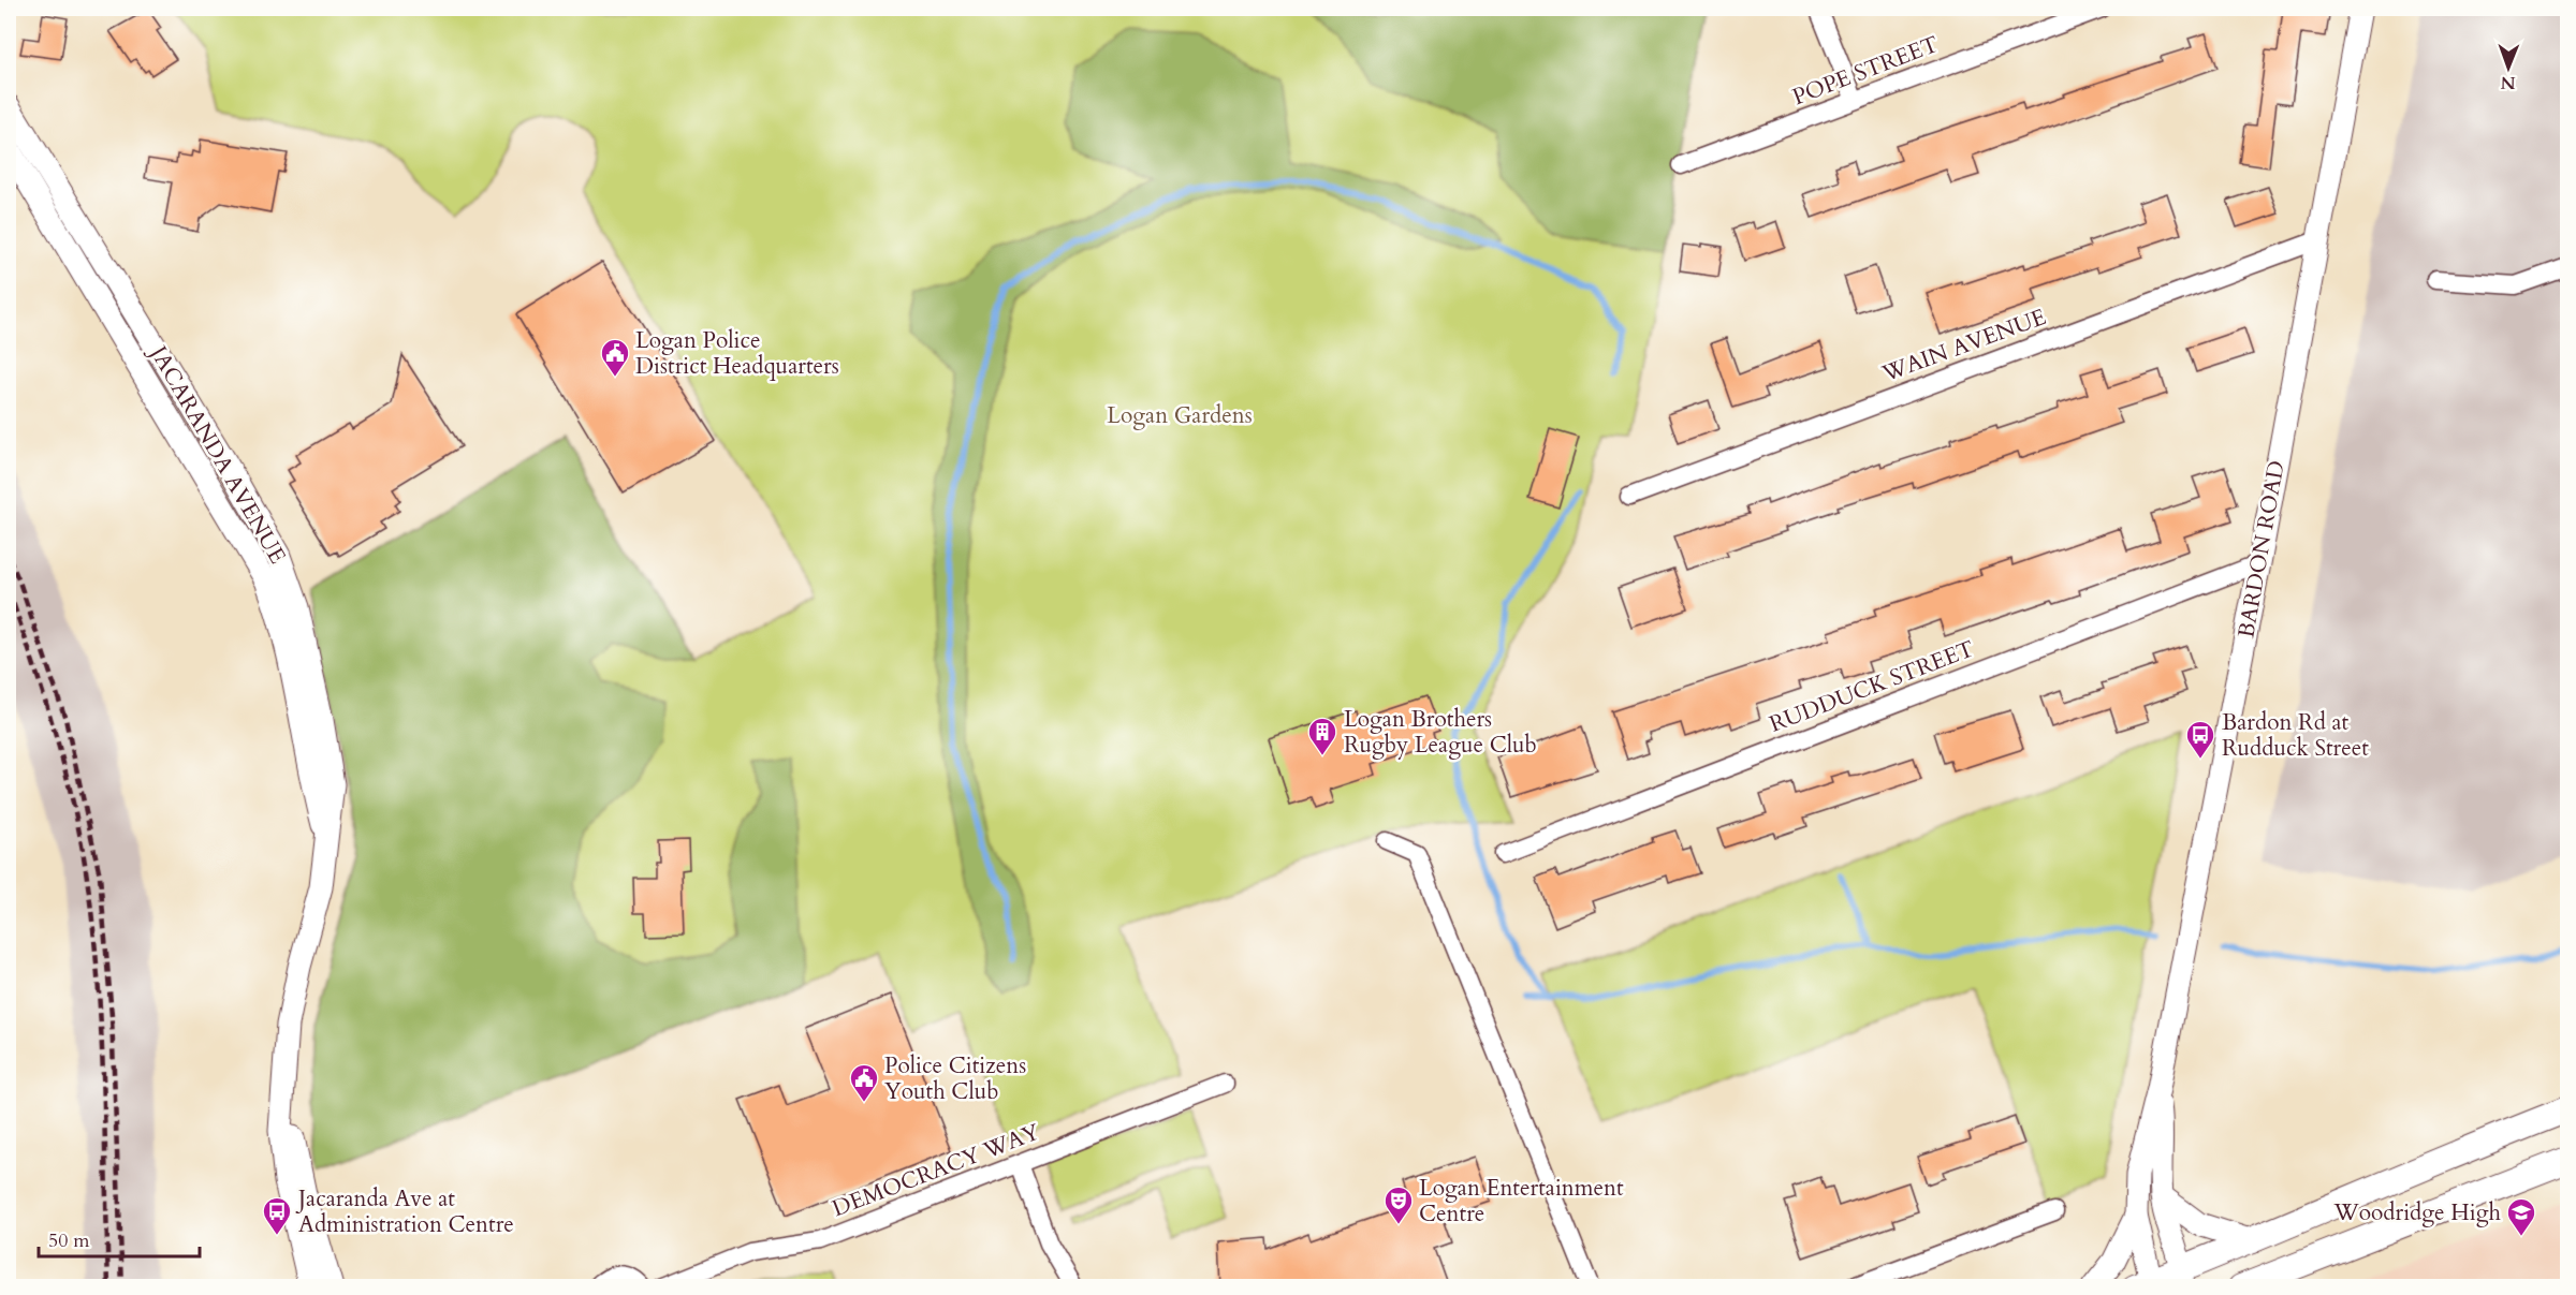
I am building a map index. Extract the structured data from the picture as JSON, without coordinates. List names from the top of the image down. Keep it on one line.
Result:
{"streets":{"street":["POPE STREET","WAIN AVENUE","JACARANDA AVENUE","BARDON ROAD","RUDDUCK STREET","DEMOCRACY WAY"]},"crossings":[["WAIN AVENUE","BARDON ROAD"],["BARDON ROAD","RUDDUCK STREET"]],"parks":["Logan Gardens"],"places":{"public building":["Logan Police District Headquarters","Police Citizens Youth Club"],"building":["Logan Brothers Rugby League Club"],"bus stop":["Bardon Rd at Rudduck Street","Jacaranda Ave at Administration Centre"],"theatre":["Logan Entertainment Centre"],"school or university":["Woodridge High"]},"scale_bar":"50 m","north":"bottom"}
